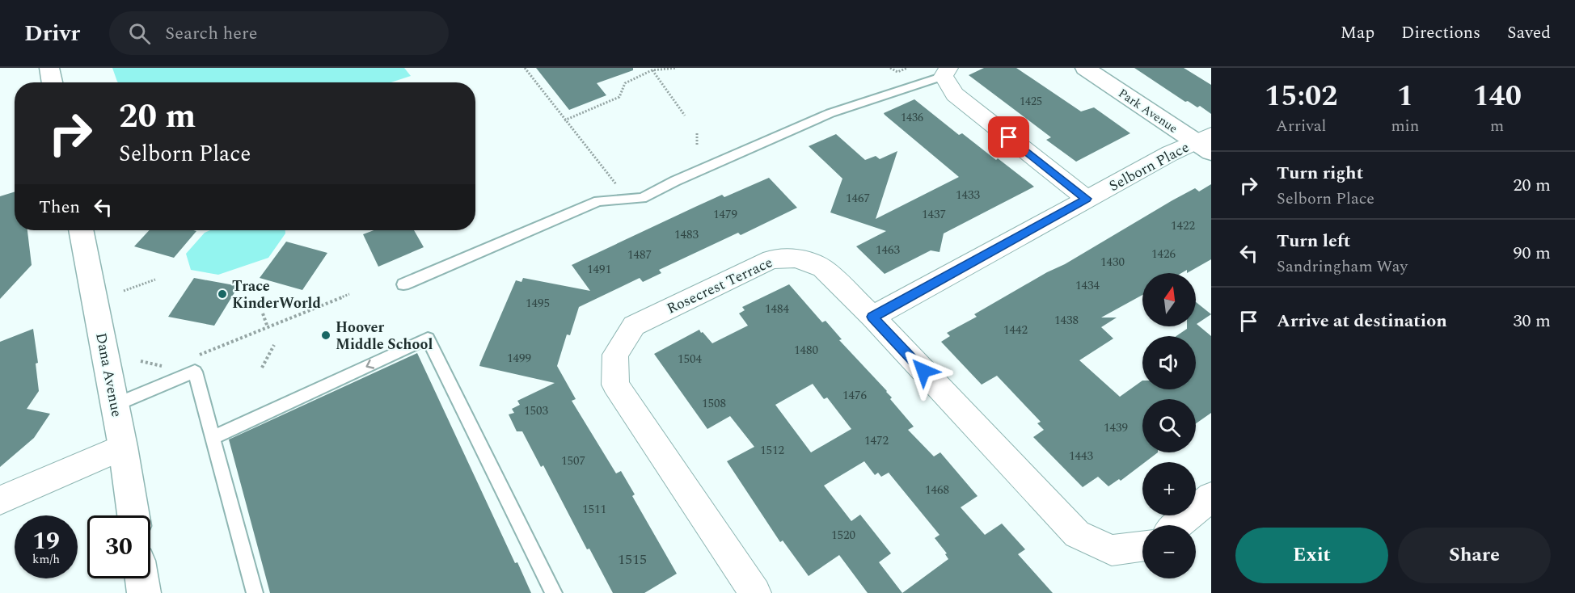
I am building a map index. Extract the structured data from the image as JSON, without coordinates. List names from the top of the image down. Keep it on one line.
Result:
{"streets":{"street":["Park Avenue","Selborn Place","Rosecrest Terrace","Dana Avenue"]},"crossings":[["Park Avenue","Selborn Place"],["Selborn Place","Rosecrest Terrace"]],"places":["Trace KinderWorld","Hoover Middle School"],"house_numbers":["1425","1436","1433","1467","1479","1437","1422","1483","1463","1426","1487","1430","1491","1434","1495","1484","1438","1442","1480","1499","1504","1476","1508","1503","1439","1472","1512","1443","1507","1468","1511","1520","1515"],"north":"top","page":{"header":"Drivr","search":"Search here","nav":["Map","Directions","Saved"],"eta":["15:02","Arrival","1","min","140","m"],"turn":["20 m","Selborn Place"],"list":[{"name":"Turn right","note":"Selborn Place","value":"20 m"},{"name":"Turn left","note":"Sandringham Way","value":"90 m"},{"name":"Arrive at destination","value":"30 m"}],"then":"Then","map_buttons":["+","−"],"speed":"19 km/h","limit":"30","buttons":["Exit","Share"]}}
